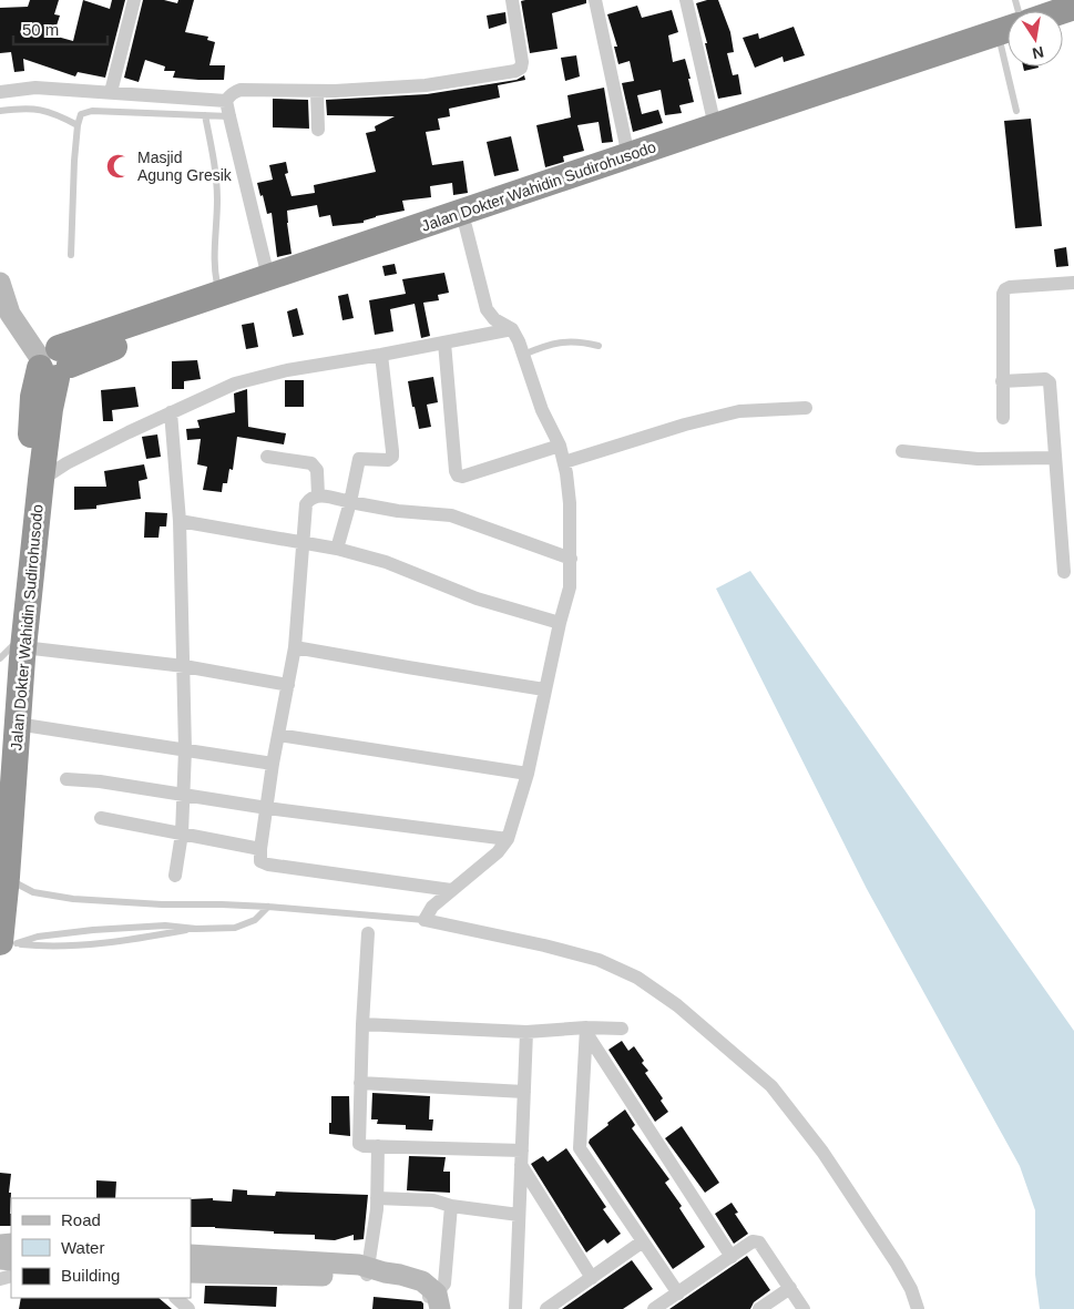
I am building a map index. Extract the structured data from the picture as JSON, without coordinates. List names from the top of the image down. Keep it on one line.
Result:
{"streets":{"highway":["Jalan Dokter Wahidin Sudirohusodo"]},"places":{"mosque":["Masjid Agung Gresik"]},"legend":["Road","Water","Building"],"scale_bar":"50 m","north":"bottom"}
